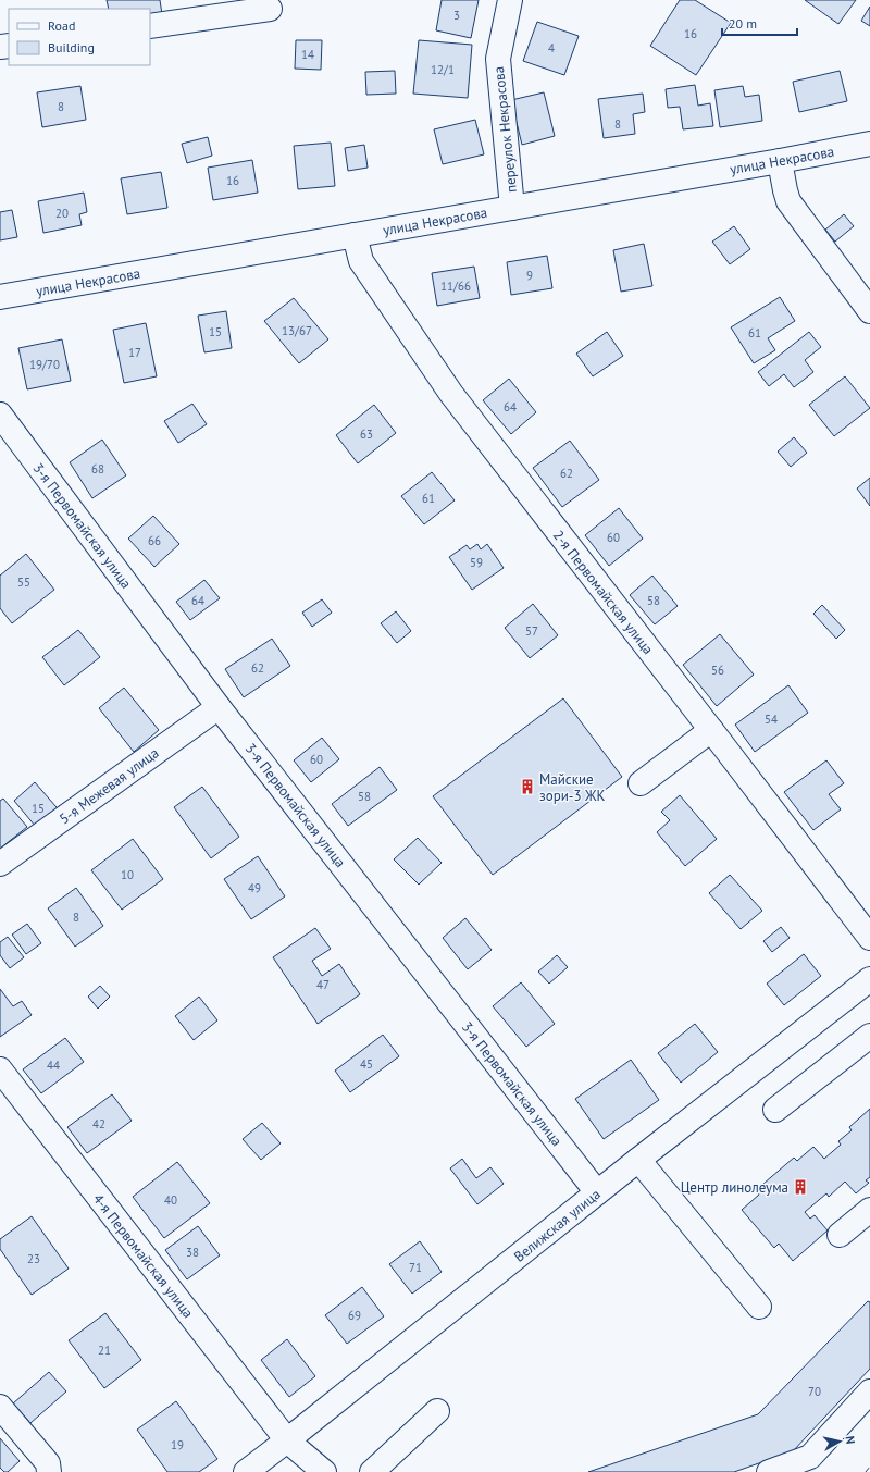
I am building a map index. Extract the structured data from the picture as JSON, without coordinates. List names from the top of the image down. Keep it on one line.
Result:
{"streets":{"street":["переулок Некрасова","улица Некрасова","3-я Первомайская улица","2-я Первомайская улица","5-я Межевая улица","Велижская улица","4-я Первомайская улица"]},"crossings":[["переулок Некрасова","улица Некрасова"],["улица Некрасова","2-я Первомайская улица"],["3-я Первомайская улица","5-я Межевая улица"],["3-я Первомайская улица","Велижская улица"],["Велижская улица","4-я Первомайская улица"]],"places":{"building":["Майские зори-3 ЖК","Центр линолеума"]},"house_numbers":["3","16","4","14","12/1","8","8","16","20","9","11/66","13/67","15","61","17","19/70","64","63","68","62","61","60","66","59","55","64","58","57","62","56","54","60","58","15","10","49","8","47","45","44","42","40","38","23","71","69","21","70","19"],"legend":["Road","Building"],"scale_bar":"20 m","north":"right"}
